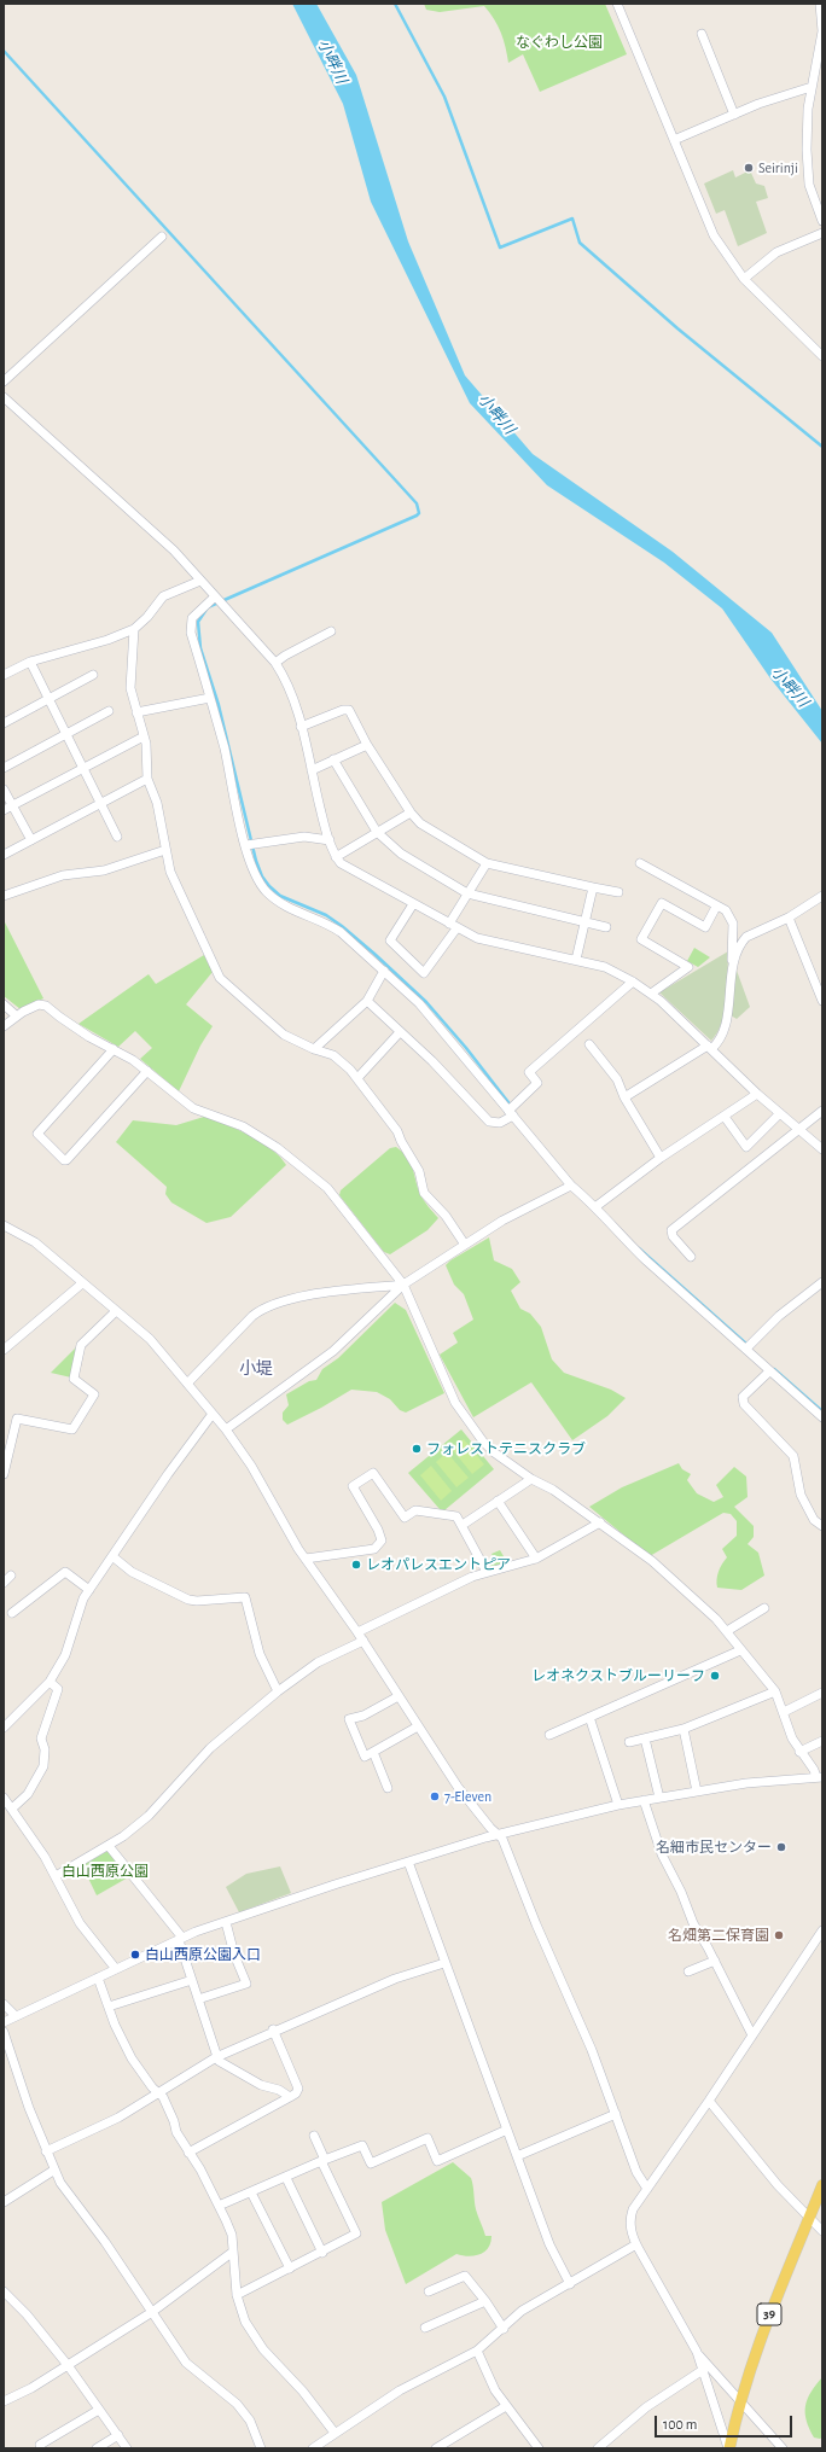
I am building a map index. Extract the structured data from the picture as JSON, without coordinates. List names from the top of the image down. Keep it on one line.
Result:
{"streets":{"main road":["39"]},"districts":["小堤"],"water":["小畔川"],"parks":["なぐわし公園","白山西原公園"],"places":["Seirinji","フォレストテニスクラブ","レオパレスエントピア","レオネクストブルーリーフ","7-Eleven","名細市民センター","名畑第二保育園","白山西原公園入口"],"scale_bar":"100 m"}
